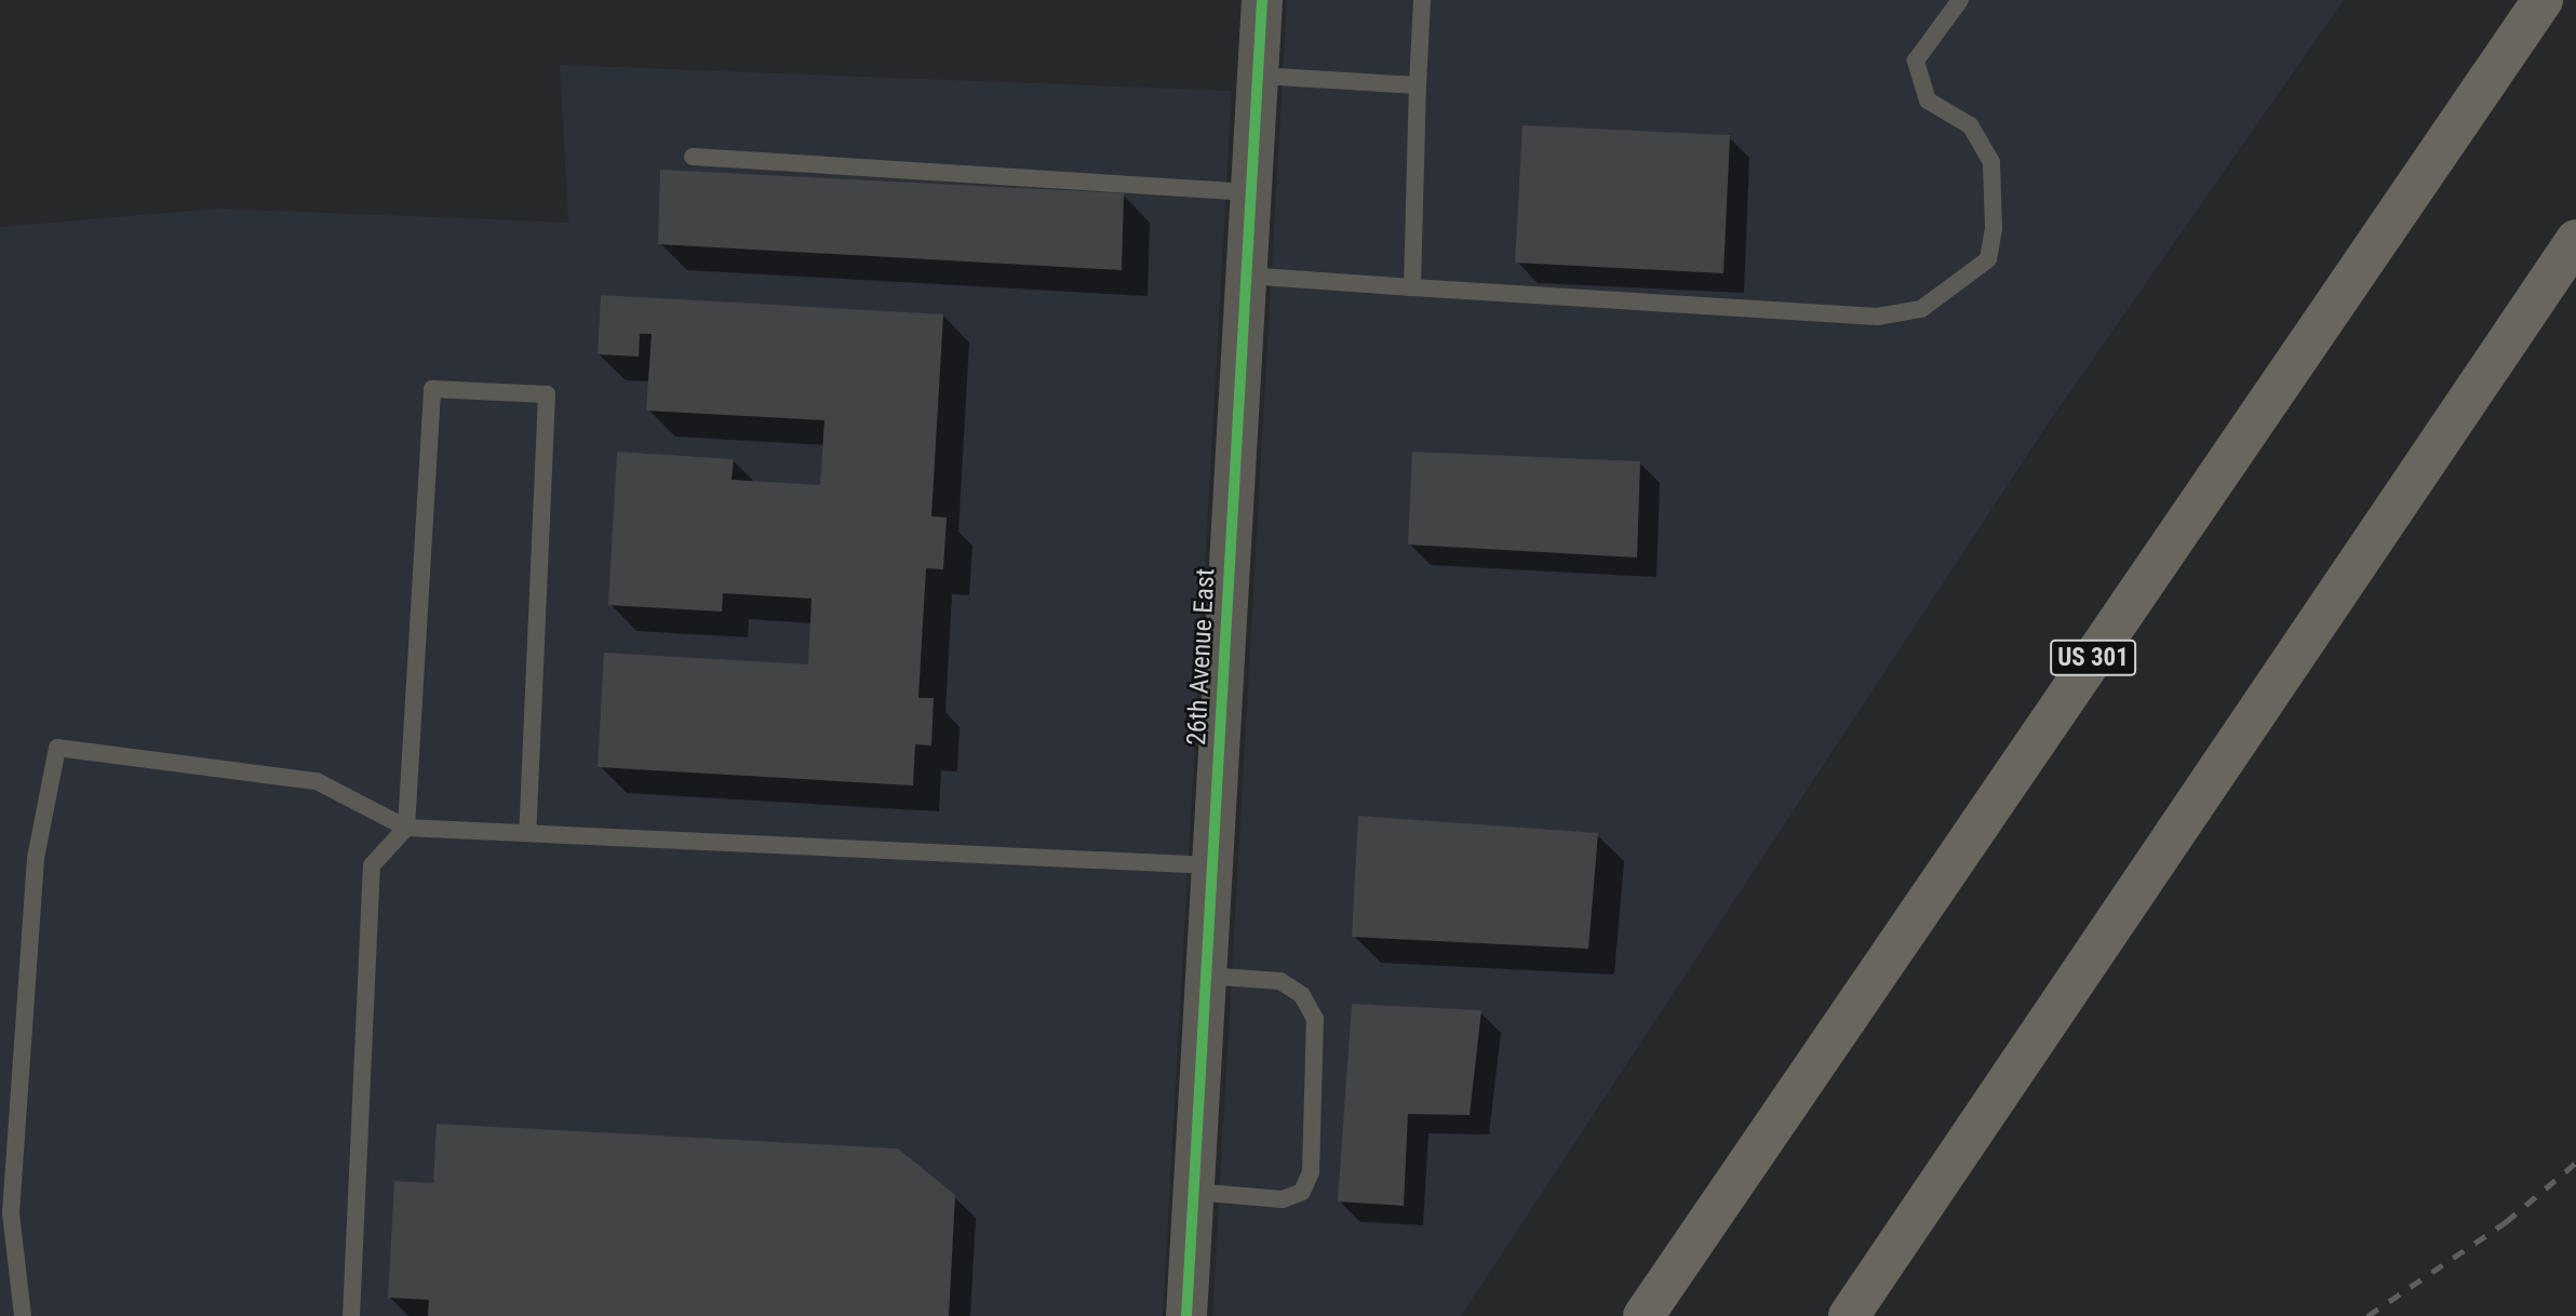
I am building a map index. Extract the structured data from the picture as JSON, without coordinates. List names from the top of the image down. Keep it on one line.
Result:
{"streets":{"main road":["US 301"],"street":["26th Avenue East"]}}
